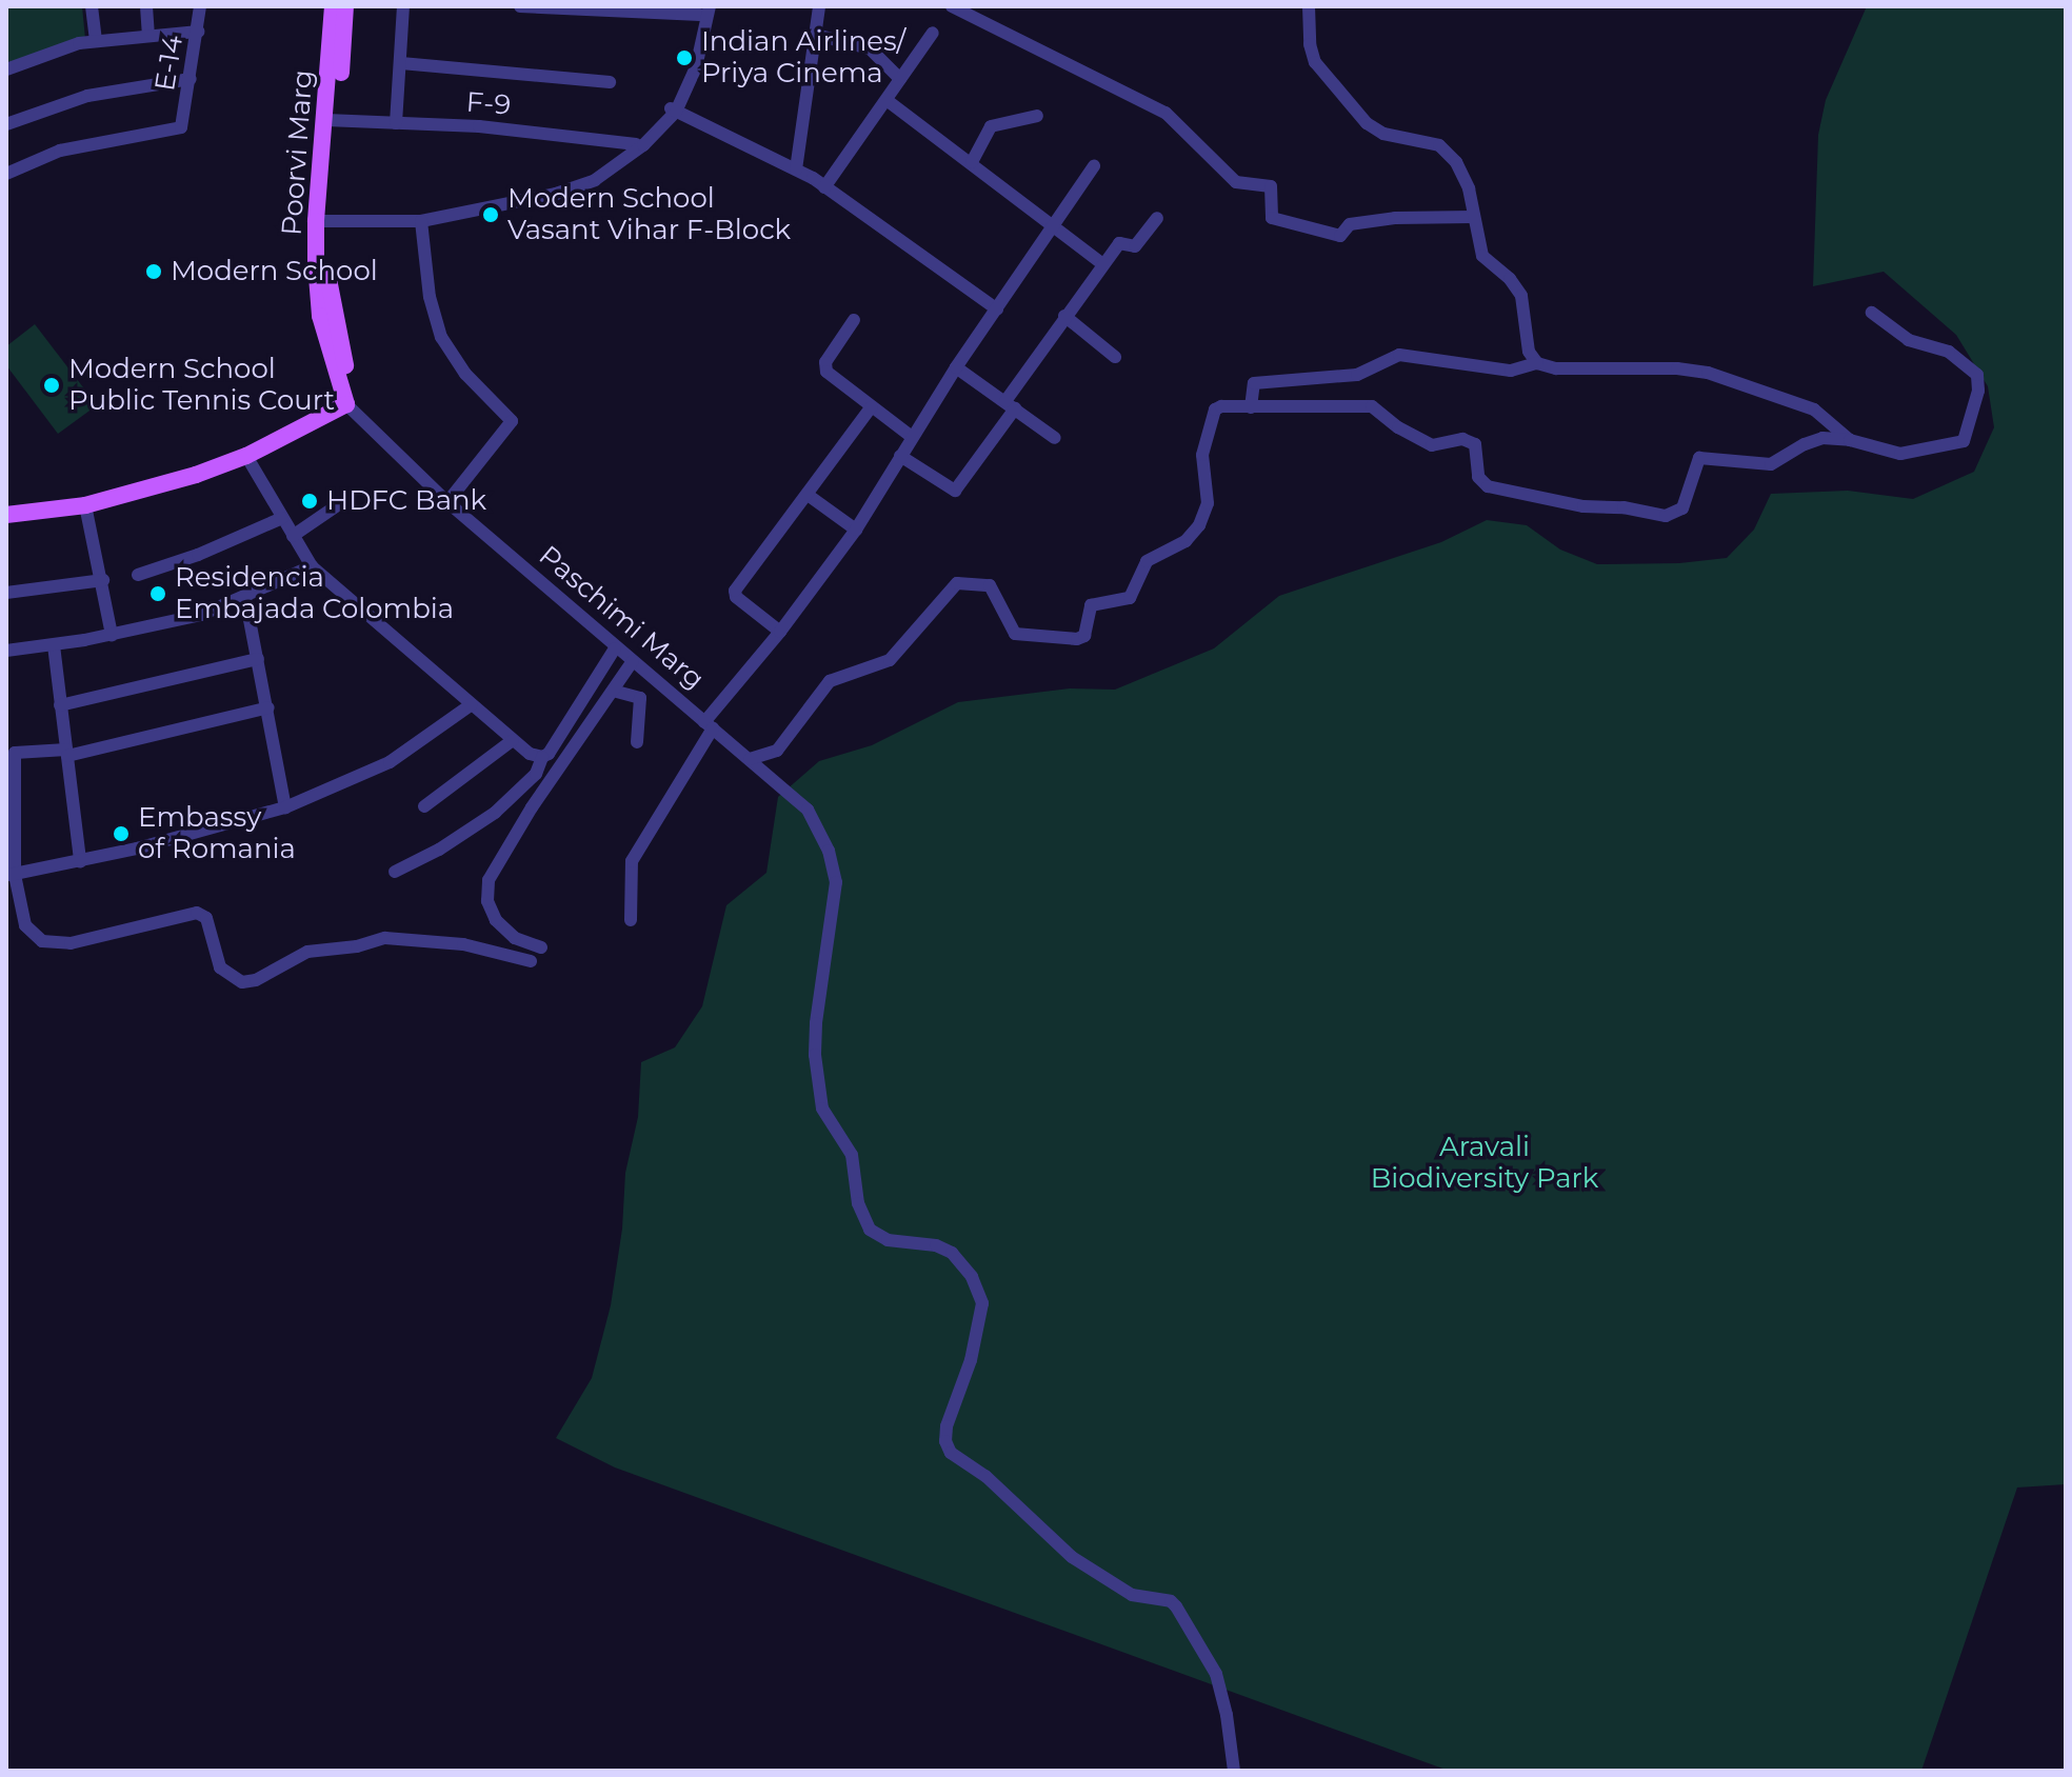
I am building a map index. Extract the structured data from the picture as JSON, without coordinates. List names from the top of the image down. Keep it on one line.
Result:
{"streets":{"main road":["Poorvi Marg"],"street":["E-14","F-9","Paschimi Marg"]},"crossings":[["F-9","Poorvi Marg"],["Poorvi Marg","Paschimi Marg"]],"parks":["Aravali Biodiversity Park"],"places":["Indian Airlines/ Priya Cinema","Modern School Vasant Vihar F-Block","Modern School","Modern School Public Tennis Court","HDFC Bank","Residencia Embajada Colombia","Embassy of Romania"]}
